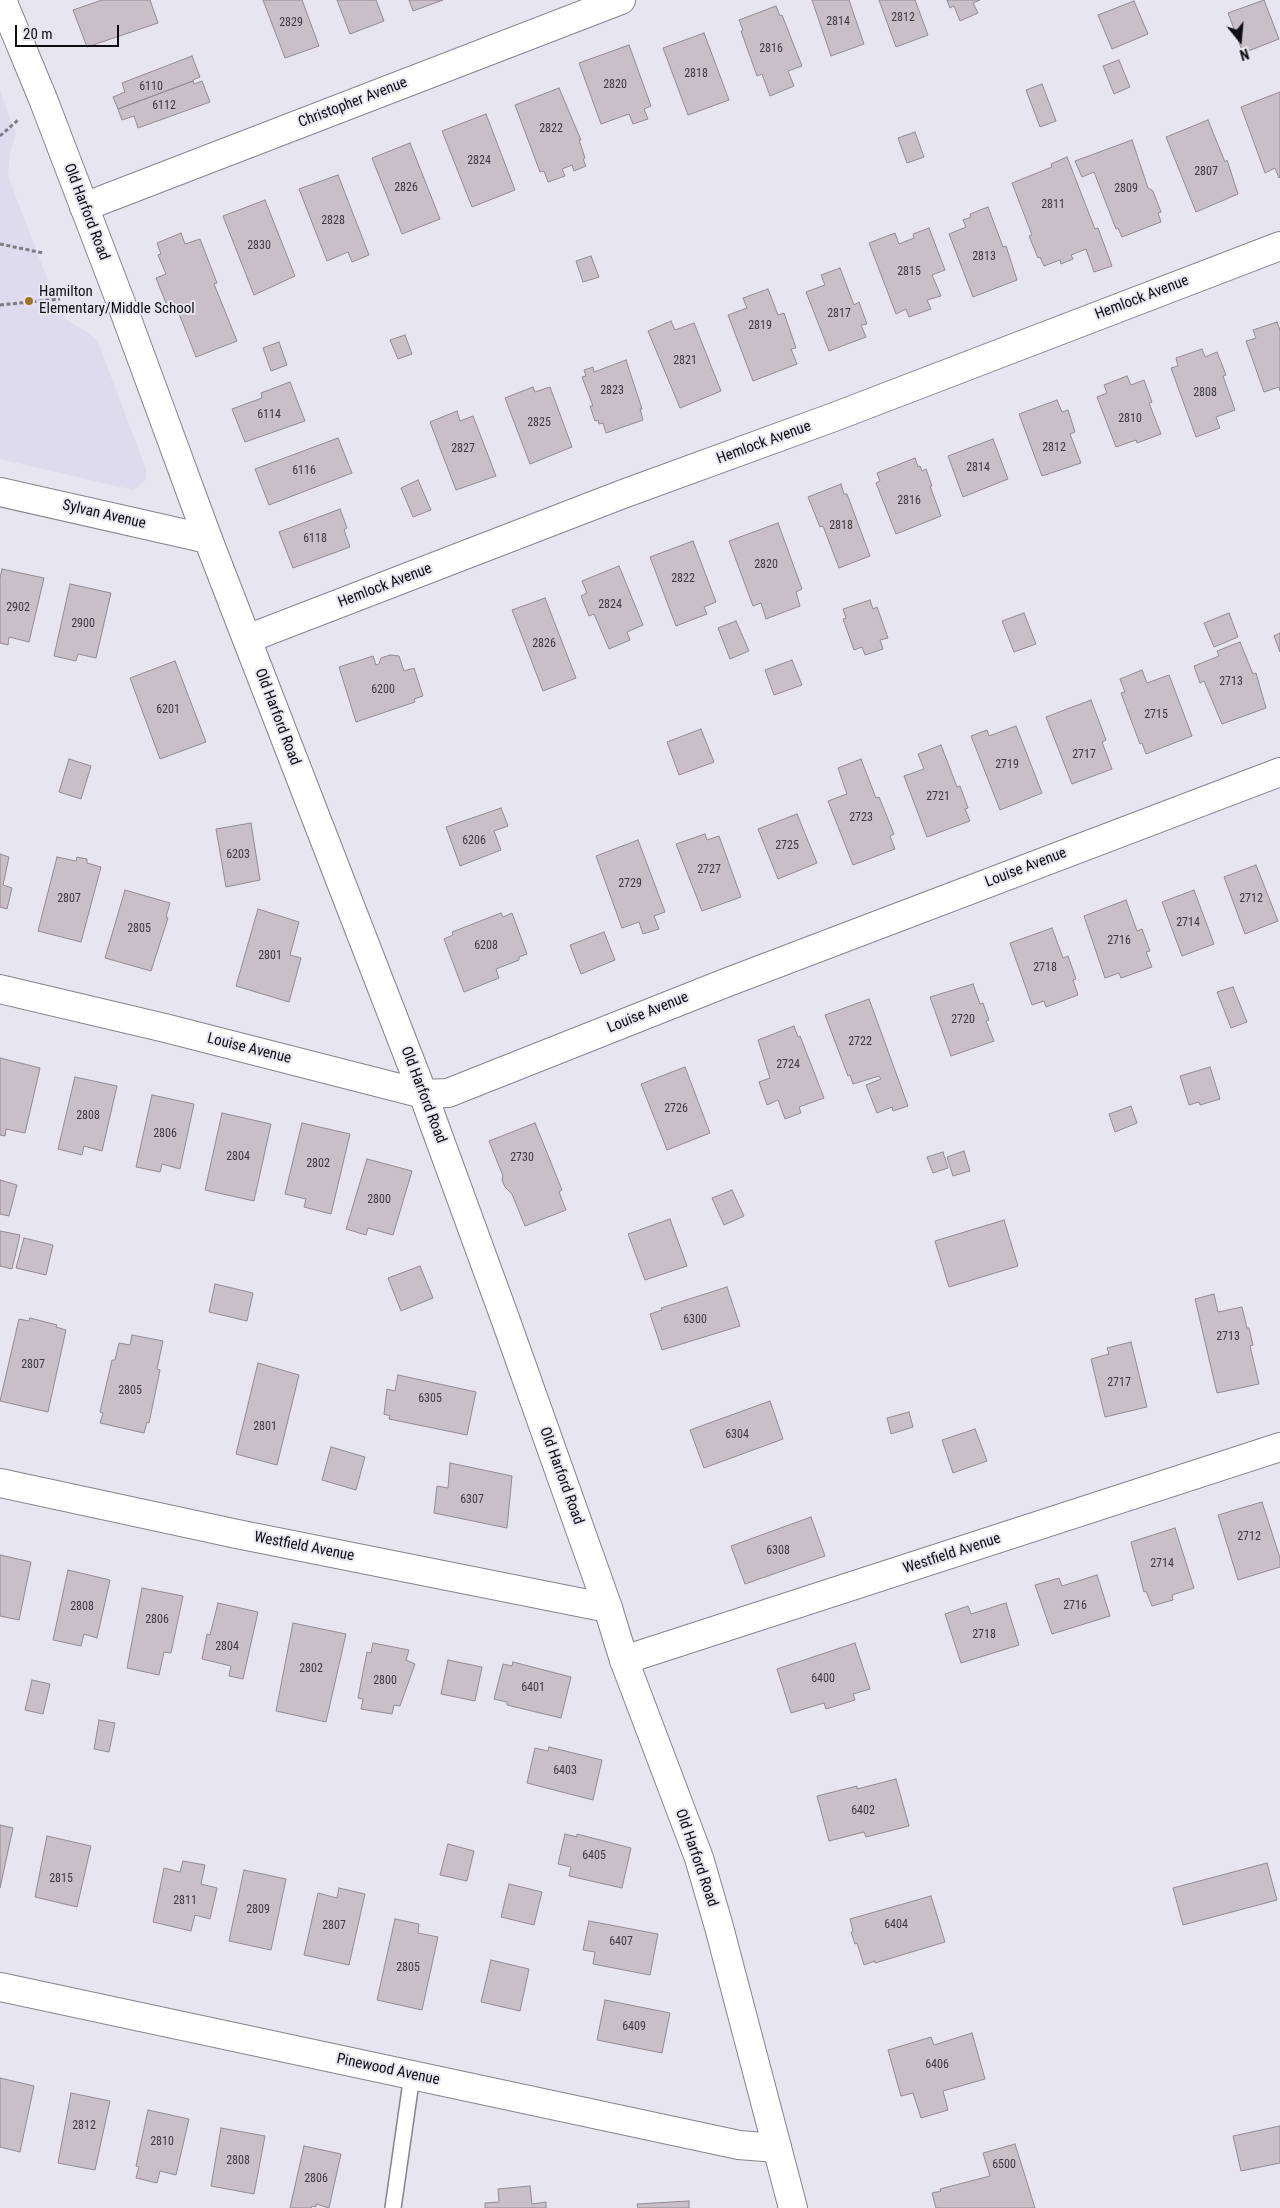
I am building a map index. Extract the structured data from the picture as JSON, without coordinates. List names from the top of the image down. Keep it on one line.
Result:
{"streets":{"street":["Christopher Avenue","Old Harford Road","Hemlock Avenue","Sylvan Avenue","Louise Avenue","Westfield Avenue","Pinewood Avenue"]},"crossings":[["Christopher Avenue","Old Harford Road"],["Old Harford Road","Hemlock Avenue"],["Old Harford Road","Sylvan Avenue"],["Old Harford Road","Louise Avenue"],["Old Harford Road","Westfield Avenue"],["Old Harford Road","Pinewood Avenue"]],"places":["Hamilton Elementary/Middle School"],"house_numbers":["2812","2814","2829","2816","2818","2820","6110","6112","2822","2824","2807","2826","2809","2811","2828","2830","2813","2815","2817","2819","2821","2823","2808","6114","2810","2825","2812","2827","2814","6116","2816","2818","6118","2820","2822","2824","2902","2900","2826","2713","6200","6201","2715","2717","2719","2721","2723","6206","2725","6203","2727","2729","2807","2712","2714","2805","2716","6208","2801","2718","2720","2722","2724","2726","2808","2806","2804","2730","2802","2800","6300","2713","2807","2717","2805","6305","2801","6304","6307","2712","6308","2714","2716","2808","2806","2718","2804","2802","6400","2800","6401","6403","6402","6405","2815","2811","2809","6404","2807","6407","2805","6409","6406","2812","2810","2808","6500","2806"],"scale_bar":"20 m","north":"bottom"}
